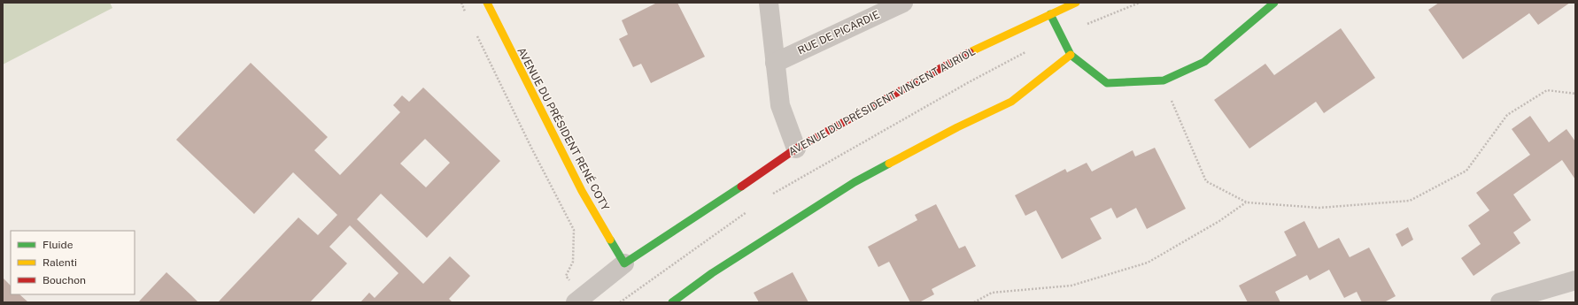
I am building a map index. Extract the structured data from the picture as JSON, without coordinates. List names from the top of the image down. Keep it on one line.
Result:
{"streets":{"street":["RUE DE PICARDIE","AVENUE DU PRÉSIDENT VINCENT AURIOL","AVENUE DU PRÉSIDENT RENÉ COTY"]},"crossings":[["AVENUE DU PRÉSIDENT VINCENT AURIOL","AVENUE DU PRÉSIDENT RENÉ COTY"]],"legend":["Fluide","Ralenti","Bouchon"]}
